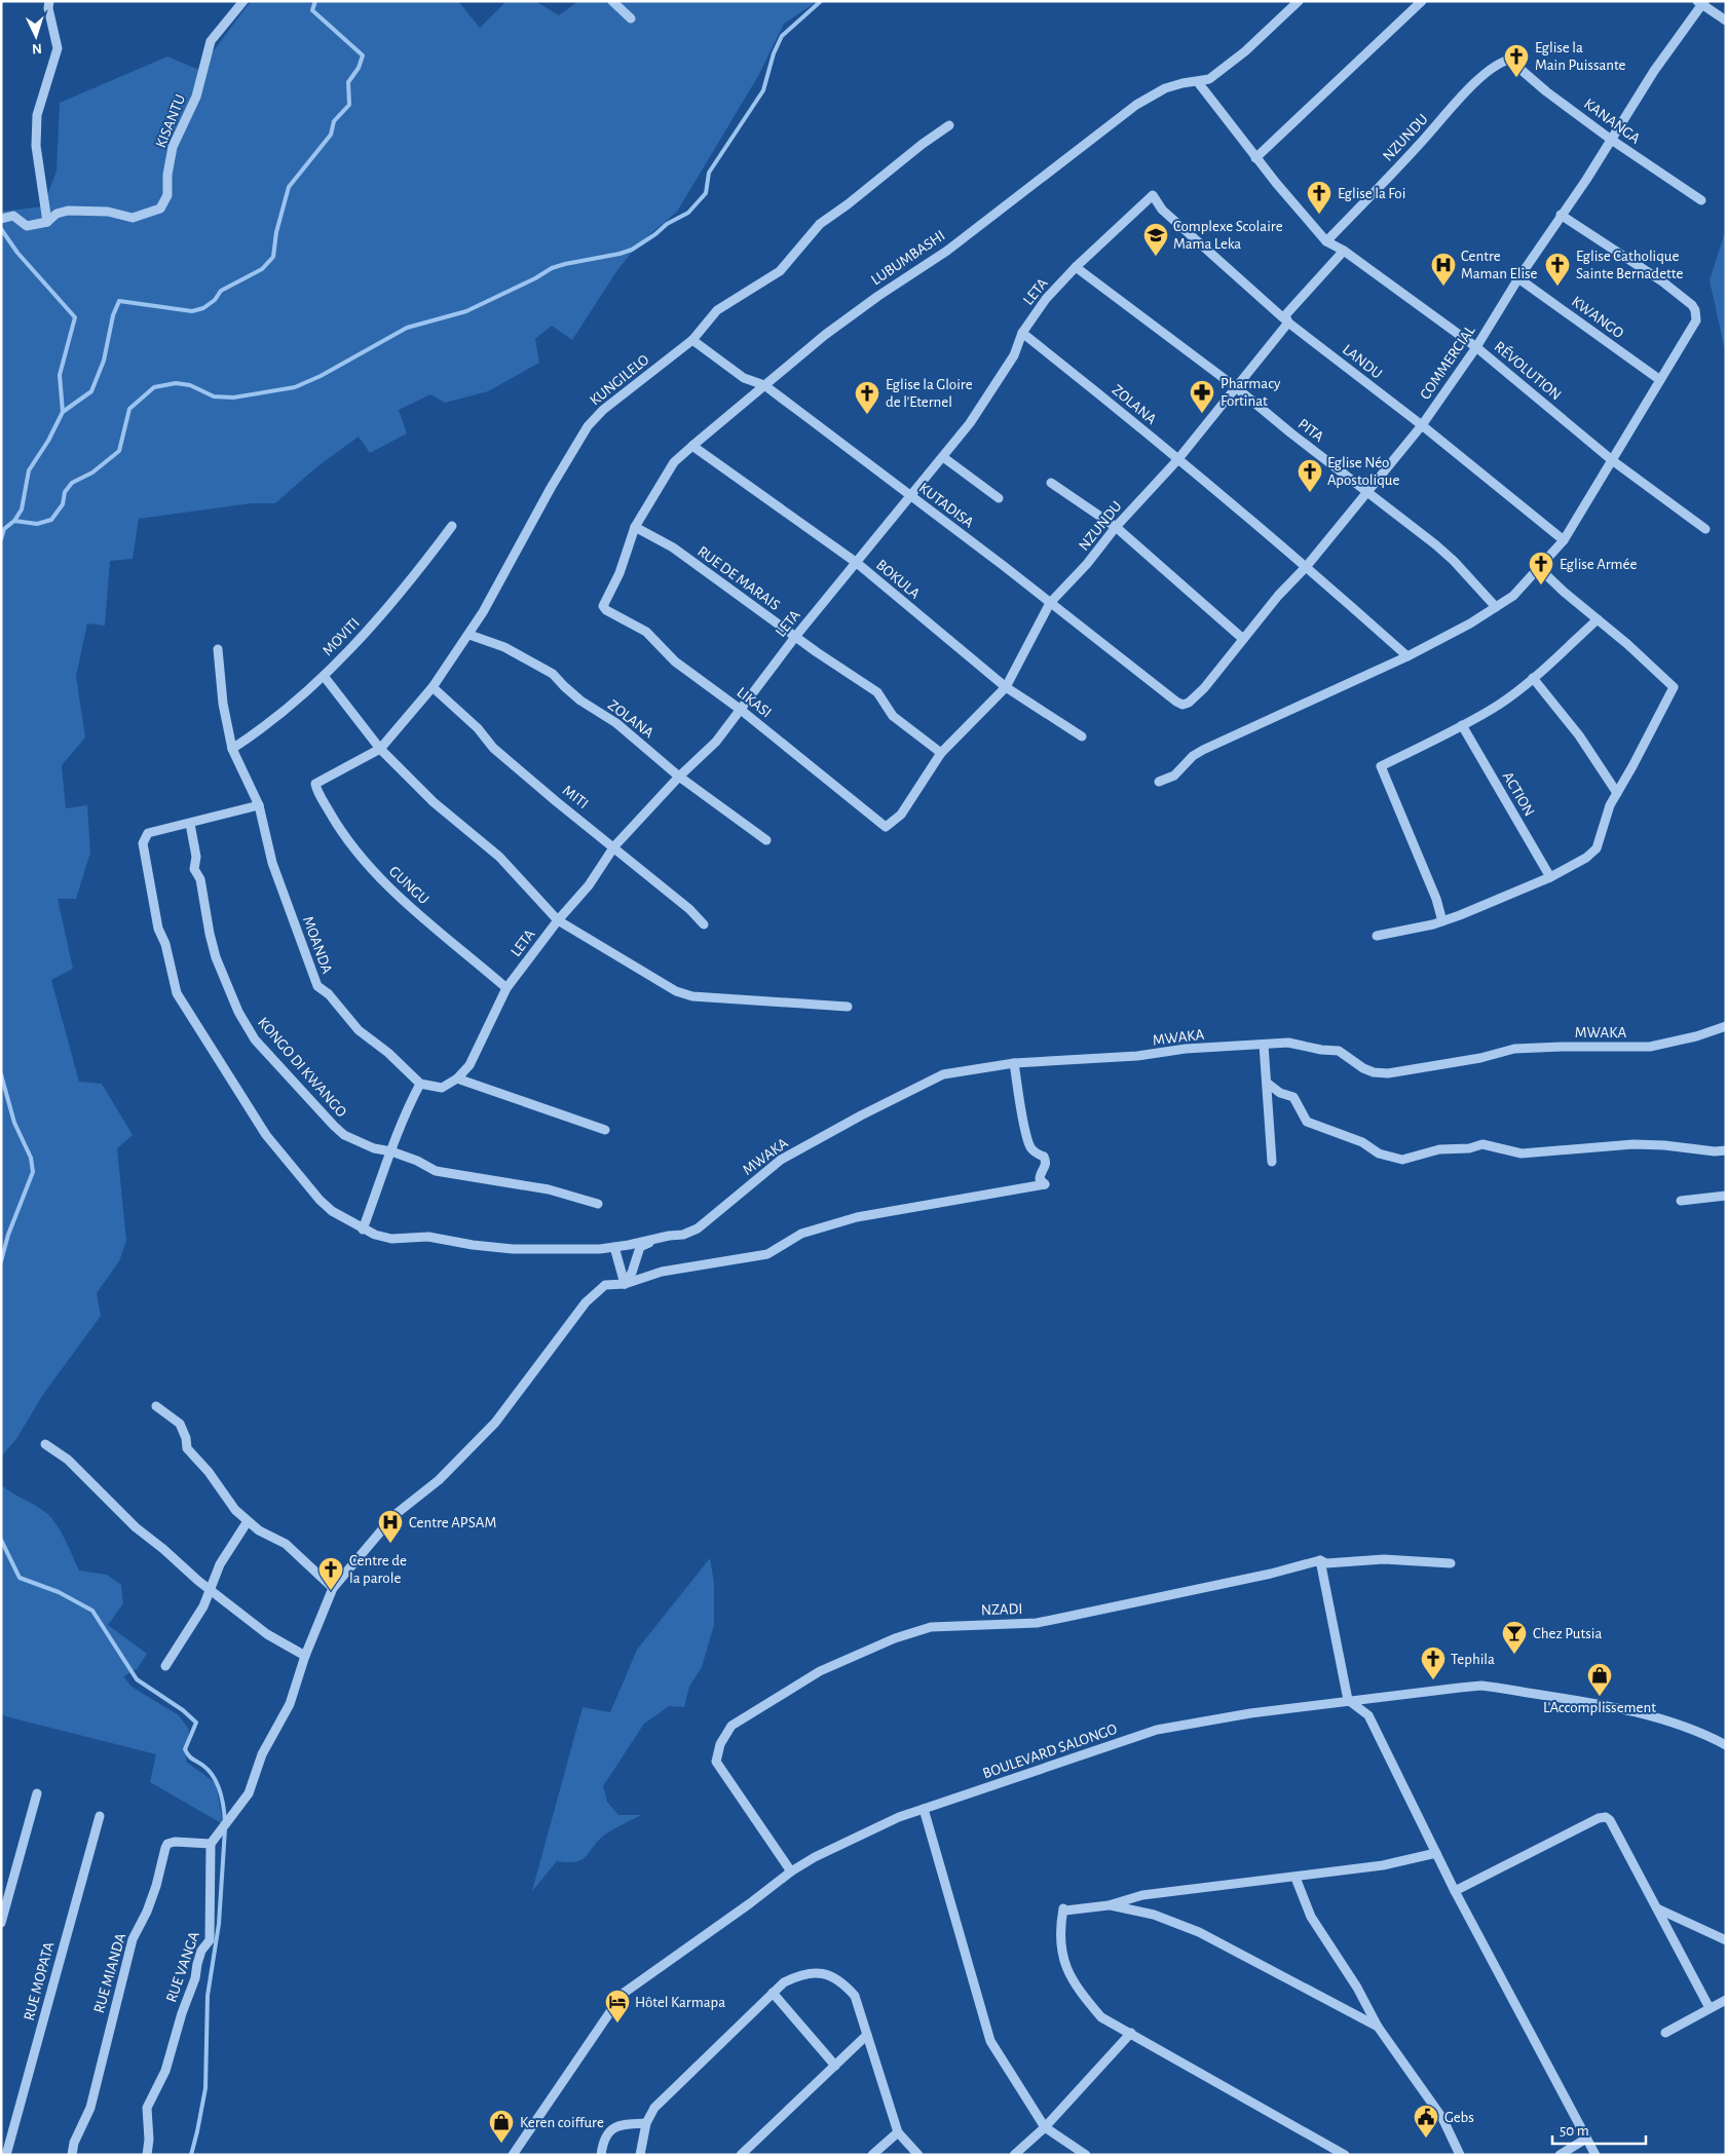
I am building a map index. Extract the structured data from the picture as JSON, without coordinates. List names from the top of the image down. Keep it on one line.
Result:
{"streets":{"street":["KISANTU","KANANGA","NZUNDU","LUBUMBASHI","LETA","KWANGO","LANDU","COMMERCIAL","RÉVOLUTION","KUNGILELO","ZOLANA","PITA","KUTADISA","RUE DE MARAIS","BOKULA","MOVITI","LIKASI","ACTION","MITI","GUNGU","MOANDA","MWAKA","KONGO DI KWANGO","NZADI","BOULEVARD SALONGO","RUE VANGA","RUE MIANDA","RUE MOPATA"]},"crossings":[["KANANGA","NZUNDU"],["KANANGA","COMMERCIAL"],["NZUNDU","LANDU"],["NZUNDU","RÉVOLUTION"],["NZUNDU","ZOLANA"],["NZUNDU","PITA"],["NZUNDU","KUTADISA"],["NZUNDU","RUE DE MARAIS"],["NZUNDU","BOKULA"],["NZUNDU","LIKASI"],["LUBUMBASHI","KUTADISA"],["LUBUMBASHI","RUE DE MARAIS"],["LUBUMBASHI","BOKULA"],["LUBUMBASHI","LIKASI"],["LETA","LANDU"],["LETA","ZOLANA"],["LETA","PITA"],["LETA","KUTADISA"],["LETA","RUE DE MARAIS"],["LETA","BOKULA"],["LETA","LIKASI"],["LETA","MITI"],["LETA","GUNGU"],["KWANGO","COMMERCIAL"],["LANDU","COMMERCIAL"],["COMMERCIAL","RÉVOLUTION"],["COMMERCIAL","ZOLANA"],["COMMERCIAL","PITA"],["COMMERCIAL","KUTADISA"],["KUNGILELO","ZOLANA"],["KUNGILELO","KUTADISA"],["KUNGILELO","MITI"],["KUNGILELO","GUNGU"],["MOVITI","MOANDA"],["NZADI","BOULEVARD SALONGO"],["RUE VANGA","RUE MIANDA"]],"places":{"church":["Eglise la Main Puissante","Eglise la Foi","Eglise Catholique Sainte Bernadette","Eglise la Gloire de l'Eternel","Eglise Néo Apostolique","Eglise Armée","Centre de la parole","Tephila"],"school or university":["Complexe Scolaire Mama Leka"],"hospital":["Centre Maman Elise","Centre APSAM"],"pharmacy":["Pharmacy Fortinat"],"bar":["Chez Putsia"],"shop":["L'Accomplissement","Keren coiffure"],"hotel":["Hôtel Karmapa"],"public building":["Gebs"]},"scale_bar":"50 m","north":"bottom"}
